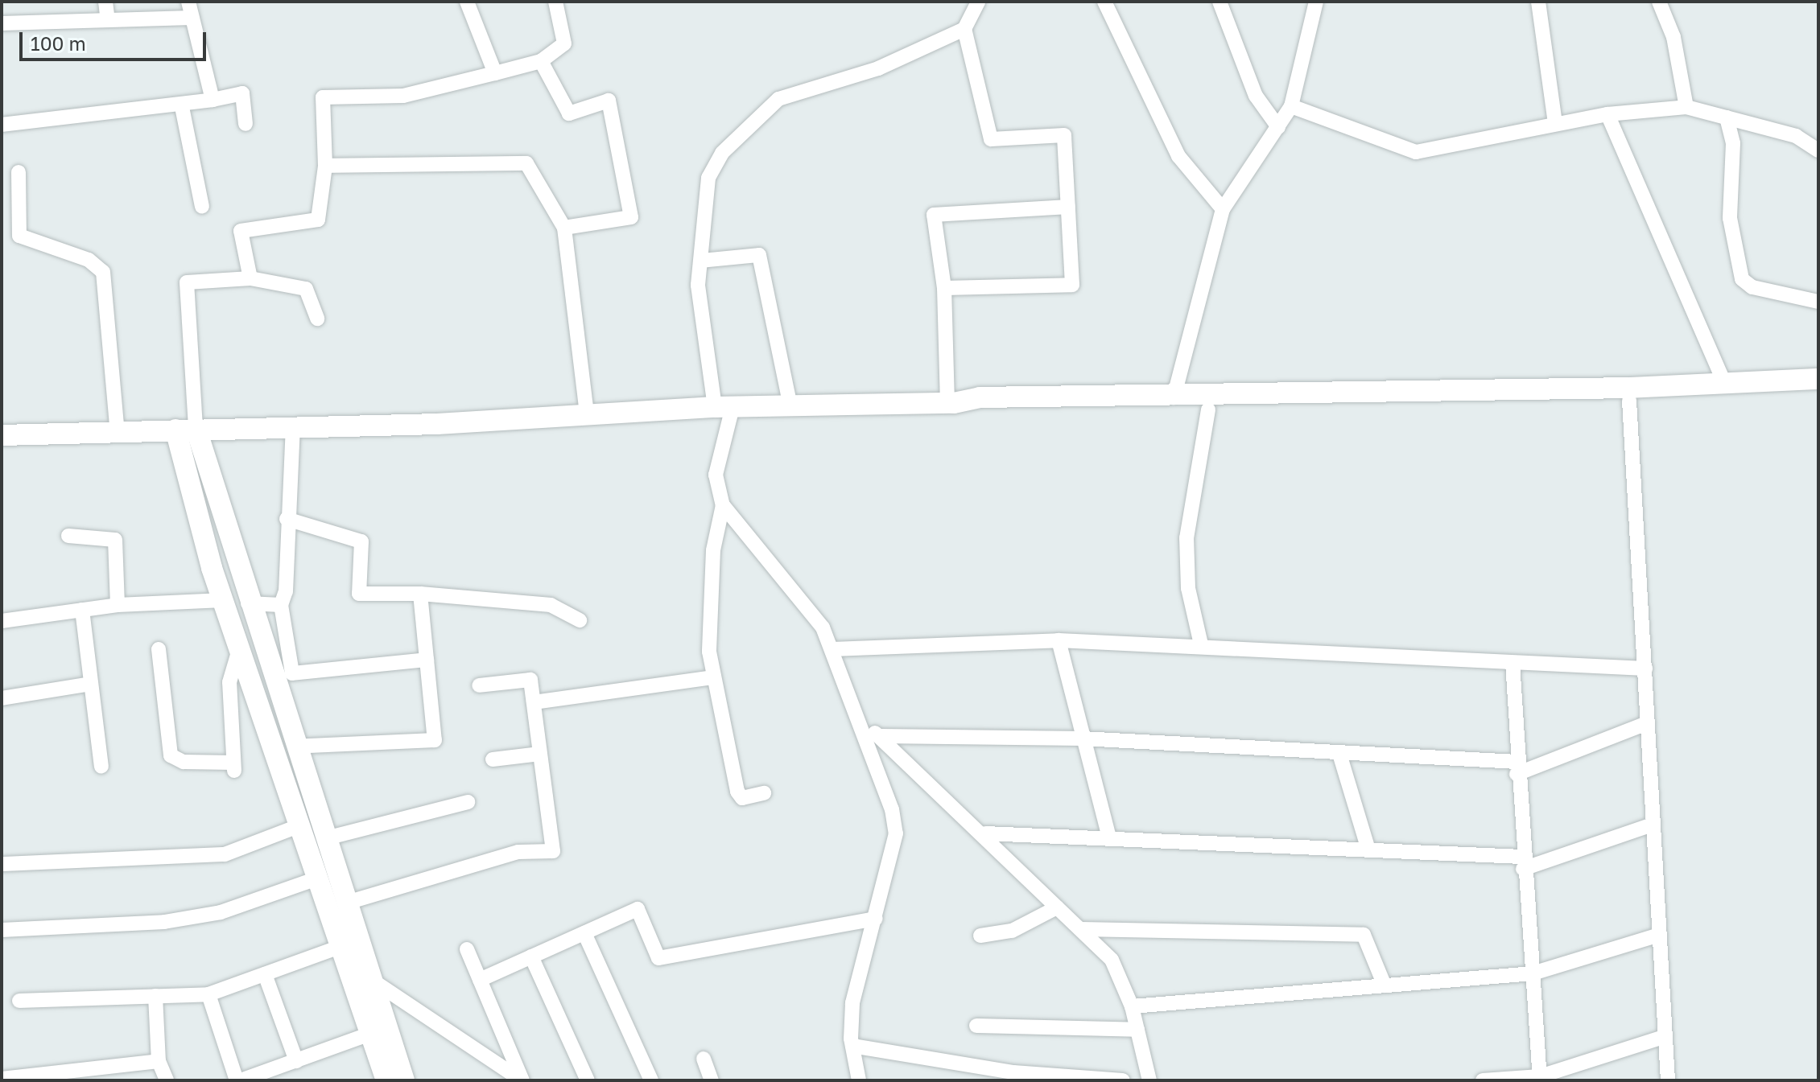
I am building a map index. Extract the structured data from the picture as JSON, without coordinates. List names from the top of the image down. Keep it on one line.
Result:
{"scale_bar":"100 m"}
